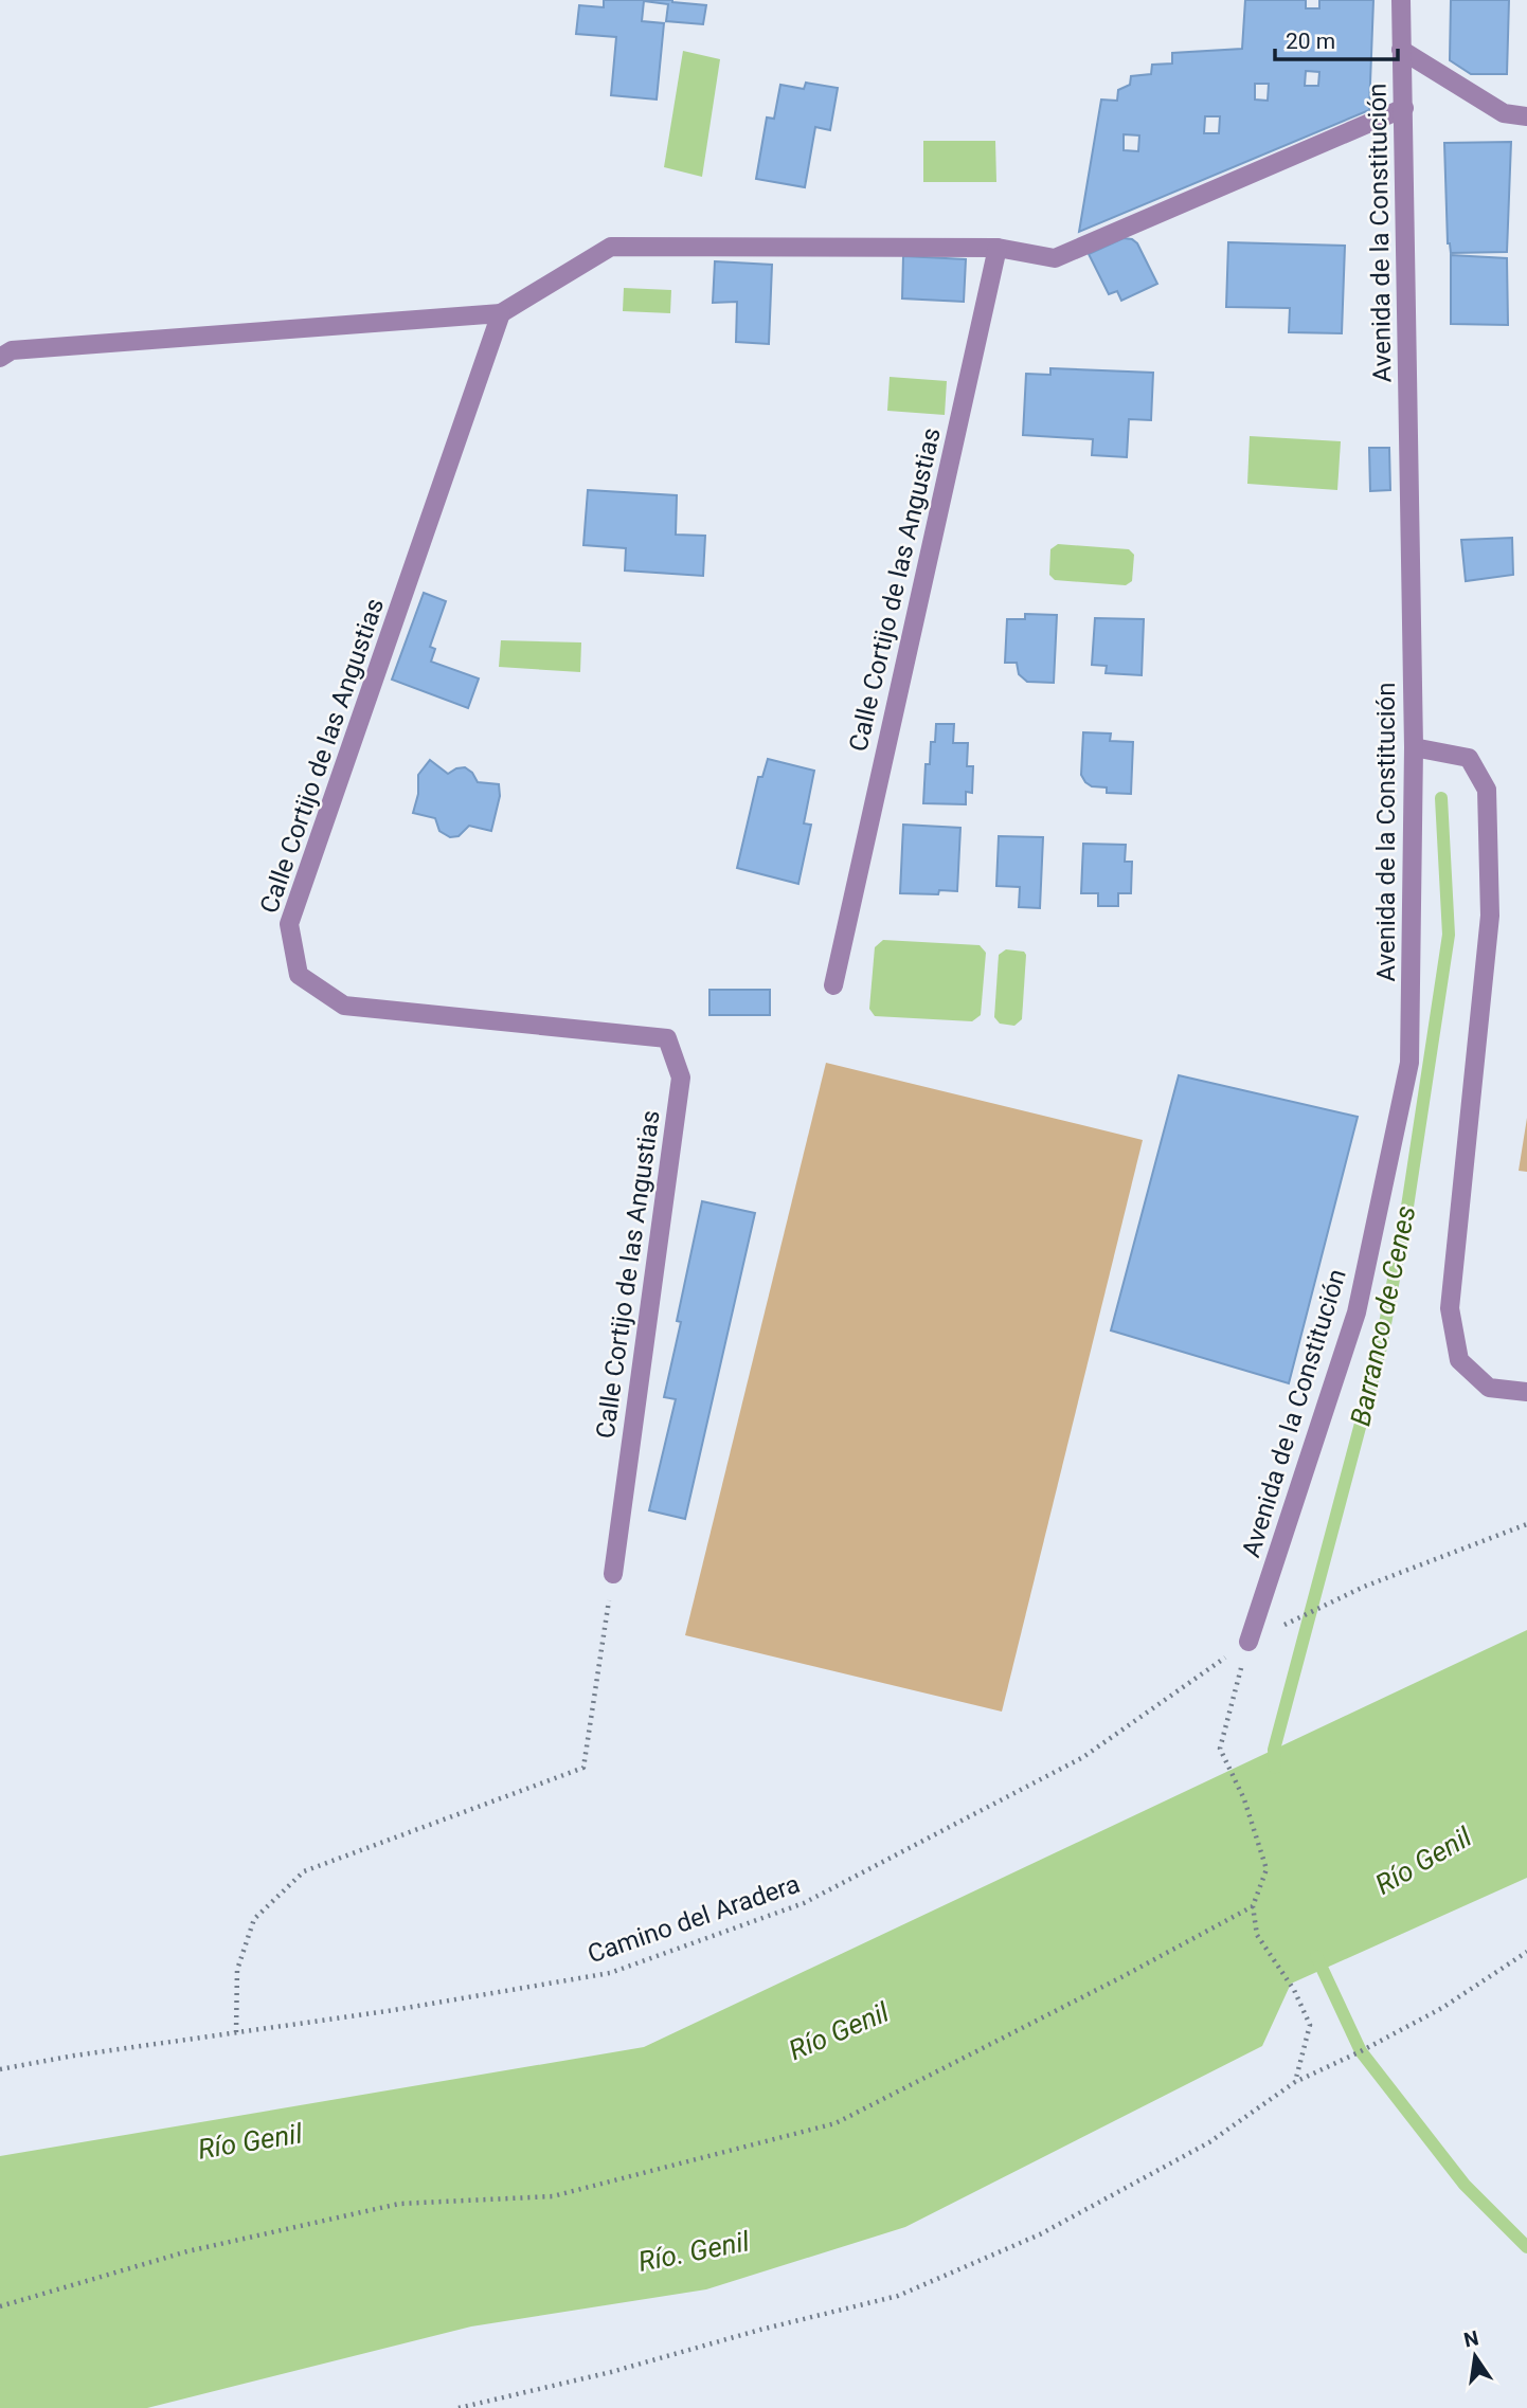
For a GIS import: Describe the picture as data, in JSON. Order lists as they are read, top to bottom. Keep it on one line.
{"streets":{"street":["Avenida de la Constitución","Calle Cortijo de las Angustias"],"path":["Camino del Aradera"]},"crossings":[["Avenida de la Constitución","Camino del Aradera"]],"water":["Barranco de Cenes","Río Genil","Río. Genil"],"scale_bar":"20 m","north":"top"}
